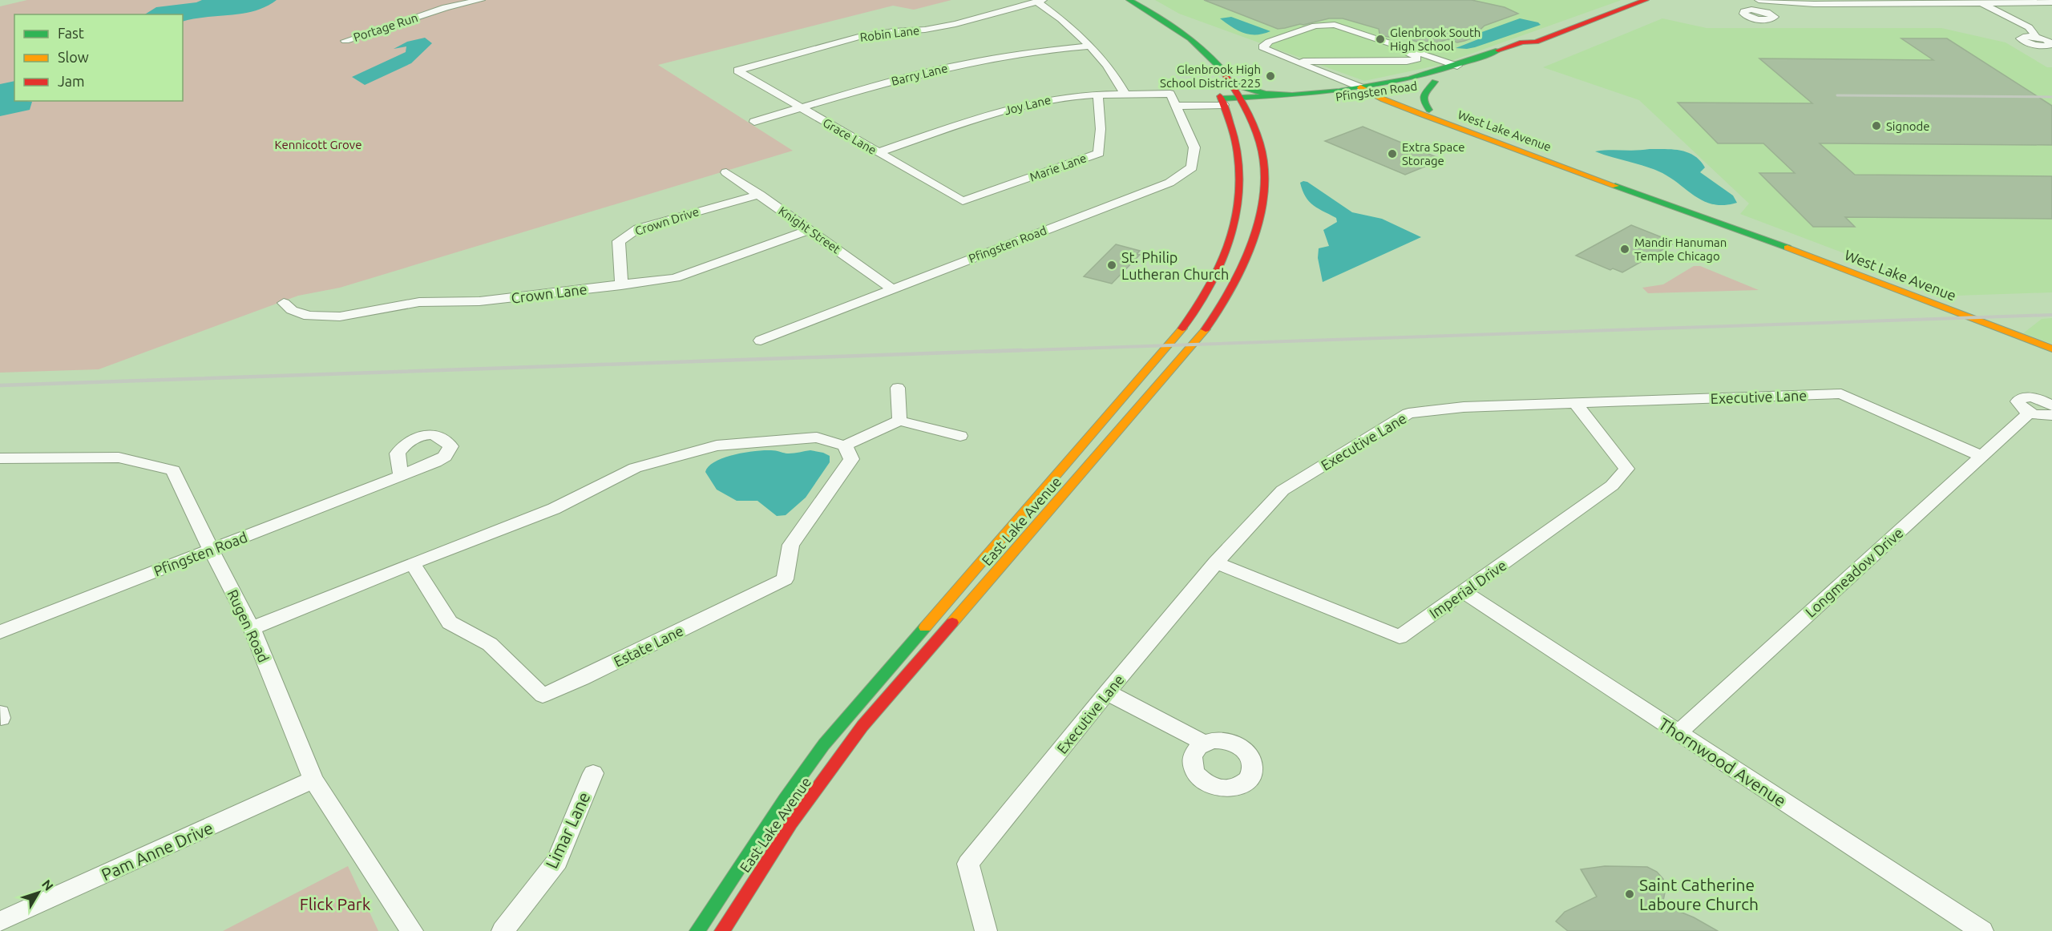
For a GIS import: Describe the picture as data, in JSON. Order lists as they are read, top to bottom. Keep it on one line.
{"streets":{"main road":["Pfingsten Road","West Lake Avenue","East Lake Avenue"],"street":["Portage Run","Robin Lane","Barry Lane","Joy Lane","Grace Lane","Marie Lane","Crown Drive","Knight Street","Crown Lane","Executive Lane","Longmeadow Drive","Imperial Drive","Rugen Road","Estate Lane","Thornwood Avenue","Limar Lane","Pam Anne Drive"]},"crossings":[["Robin Lane","Grace Lane"],["Barry Lane","Grace Lane"],["Pfingsten Road","Joy Lane"],["Pfingsten Road","West Lake Avenue"],["Pfingsten Road","Knight Street"],["Pfingsten Road","East Lake Avenue"],["Pfingsten Road","Rugen Road"],["Joy Lane","Grace Lane"],["Joy Lane","Marie Lane"],["Grace Lane","Marie Lane"],["Crown Drive","Knight Street"],["Crown Drive","Crown Lane"],["Knight Street","Crown Lane"],["Executive Lane","Longmeadow Drive"],["Executive Lane","Imperial Drive"],["Longmeadow Drive","Thornwood Avenue"],["Imperial Drive","Thornwood Avenue"],["Rugen Road","Pam Anne Drive"]],"parks":["Kennicott Grove","Flick Park"],"places":["Glenbrook South High School","Glenbrook High School District 225","Signode","Extra Space Storage","Mandir Hanuman Temple Chicago","St. Philip Lutheran Church","Saint Catherine Laboure Church"],"legend":["Fast","Slow","Jam"],"north":"top right"}
